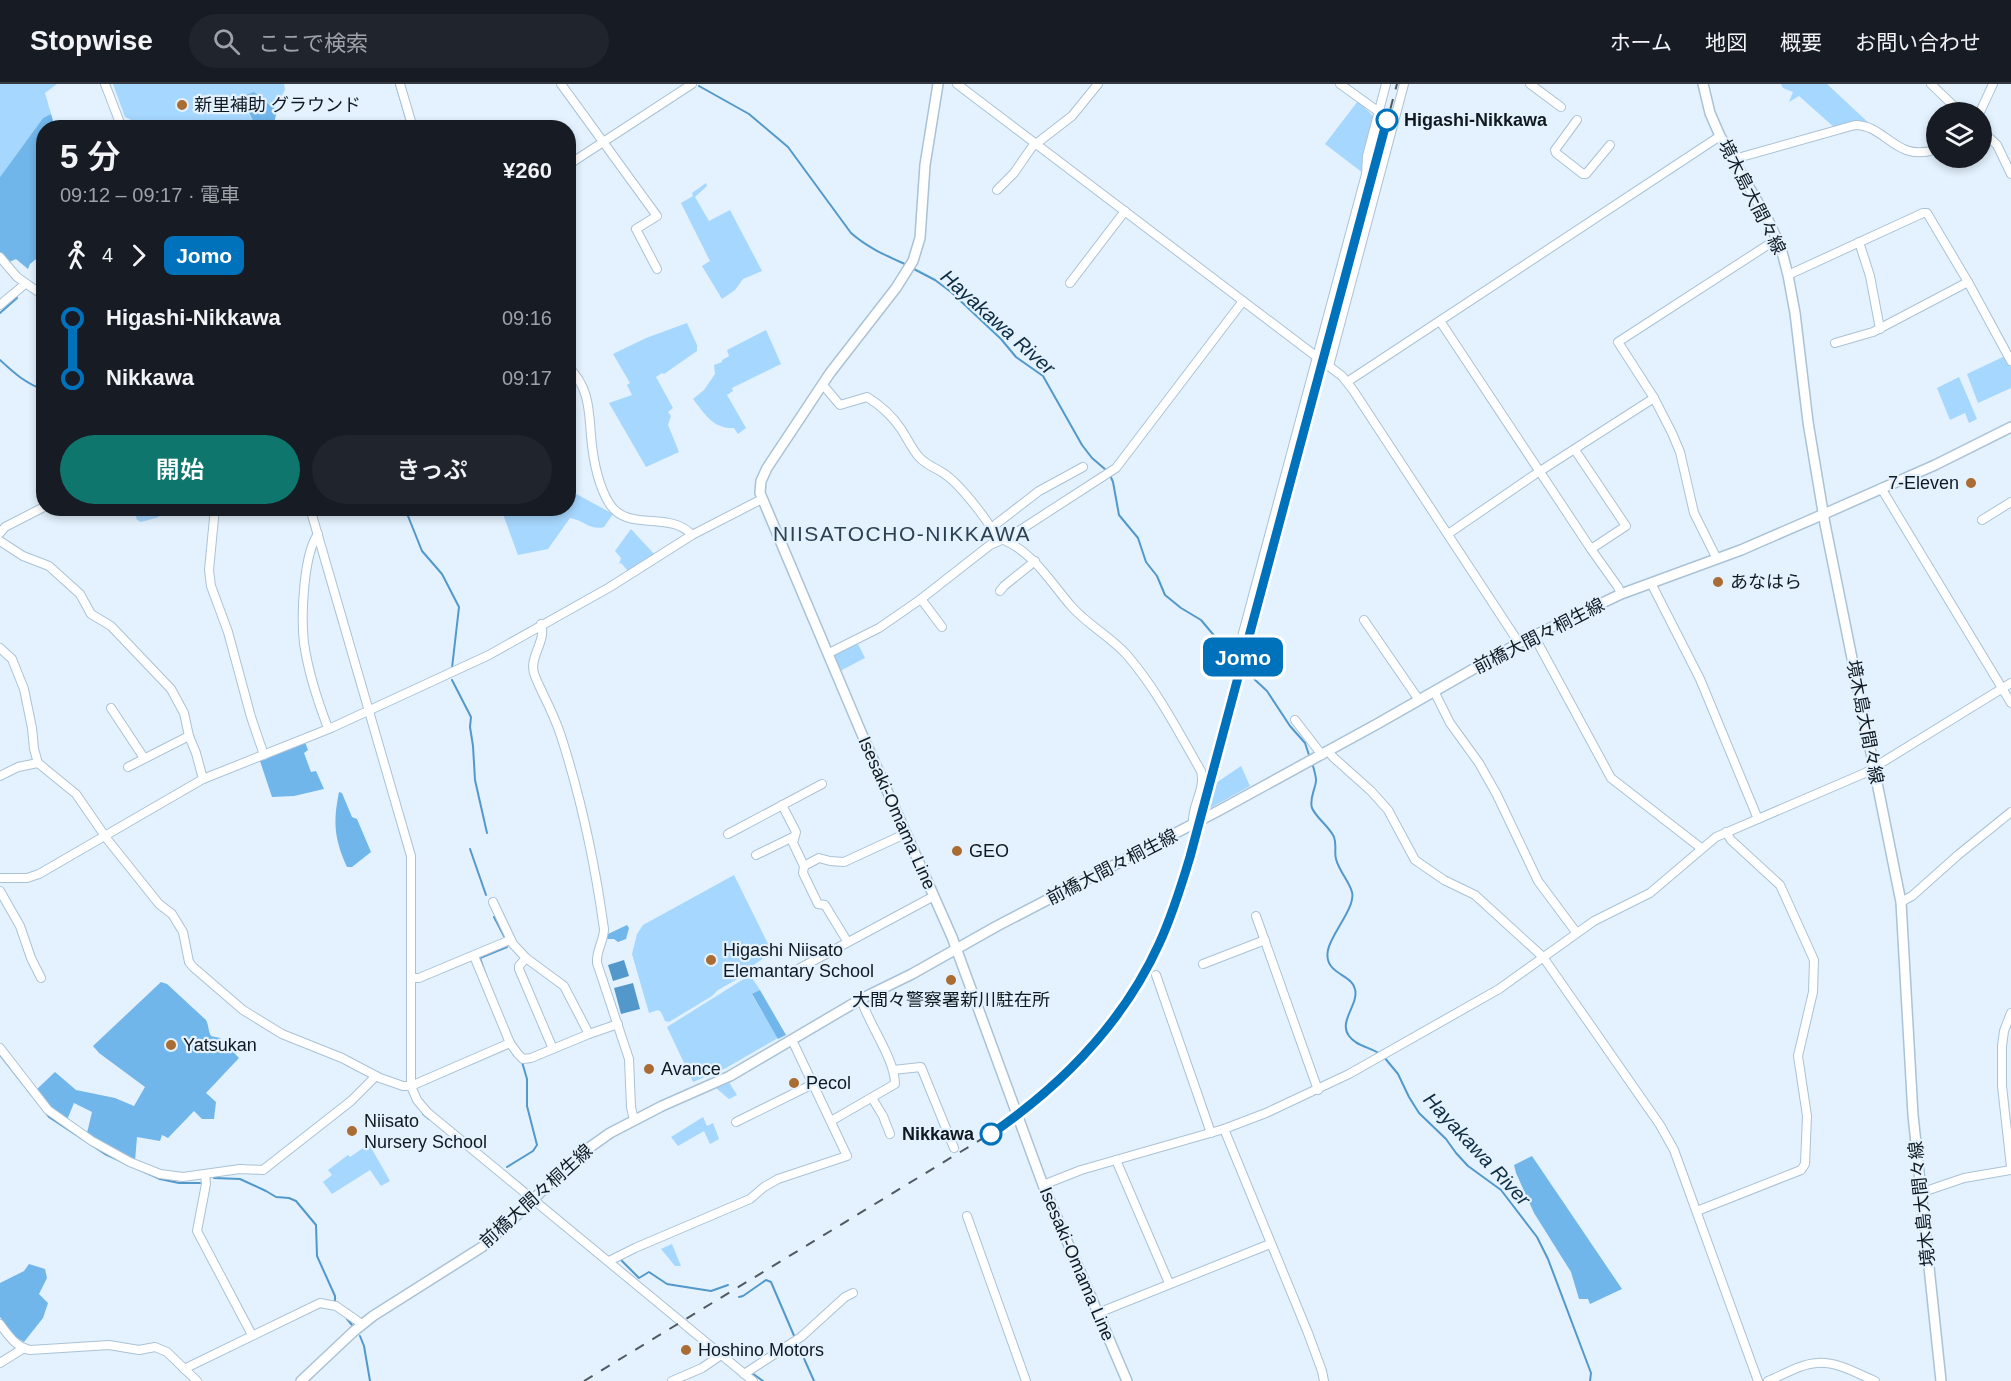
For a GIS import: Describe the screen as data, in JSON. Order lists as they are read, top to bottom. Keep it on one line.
{"streets":{"main road":["境木島大間々線","前橋大間々桐生線","Isesaki-Omama Line"]},"crossings":[["境木島大間々線","前橋大間々桐生線"],["前橋大間々桐生線","Isesaki-Omama Line"]],"districts":["NIISATOCHO-NIKKAWA"],"water":["Hayakawa River"],"places":["新里補助 グラウンド","Higashi-Nikkawa","7-Eleven","あなはら","GEO","Higashi Niisato Elemantary School","大間々警察署新川駐在所","Yatsukan","Avance","Pecol","Niisato Nursery School","Nikkawa","Hoshino Motors"],"page":{"header":"Stopwise","search":"ここで検索","nav":["ホーム","地図","概要","お問い合わせ"],"on_map":"Jomo","heading":["5 分","09:12 – 09:17 · 電車","¥260"],"legs":["4","Jomo"],"list":[{"name":"Higashi-Nikkawa","value":"09:16"},{"name":"Nikkawa","value":"09:17"}],"buttons":["開始","きっぷ"]}}
